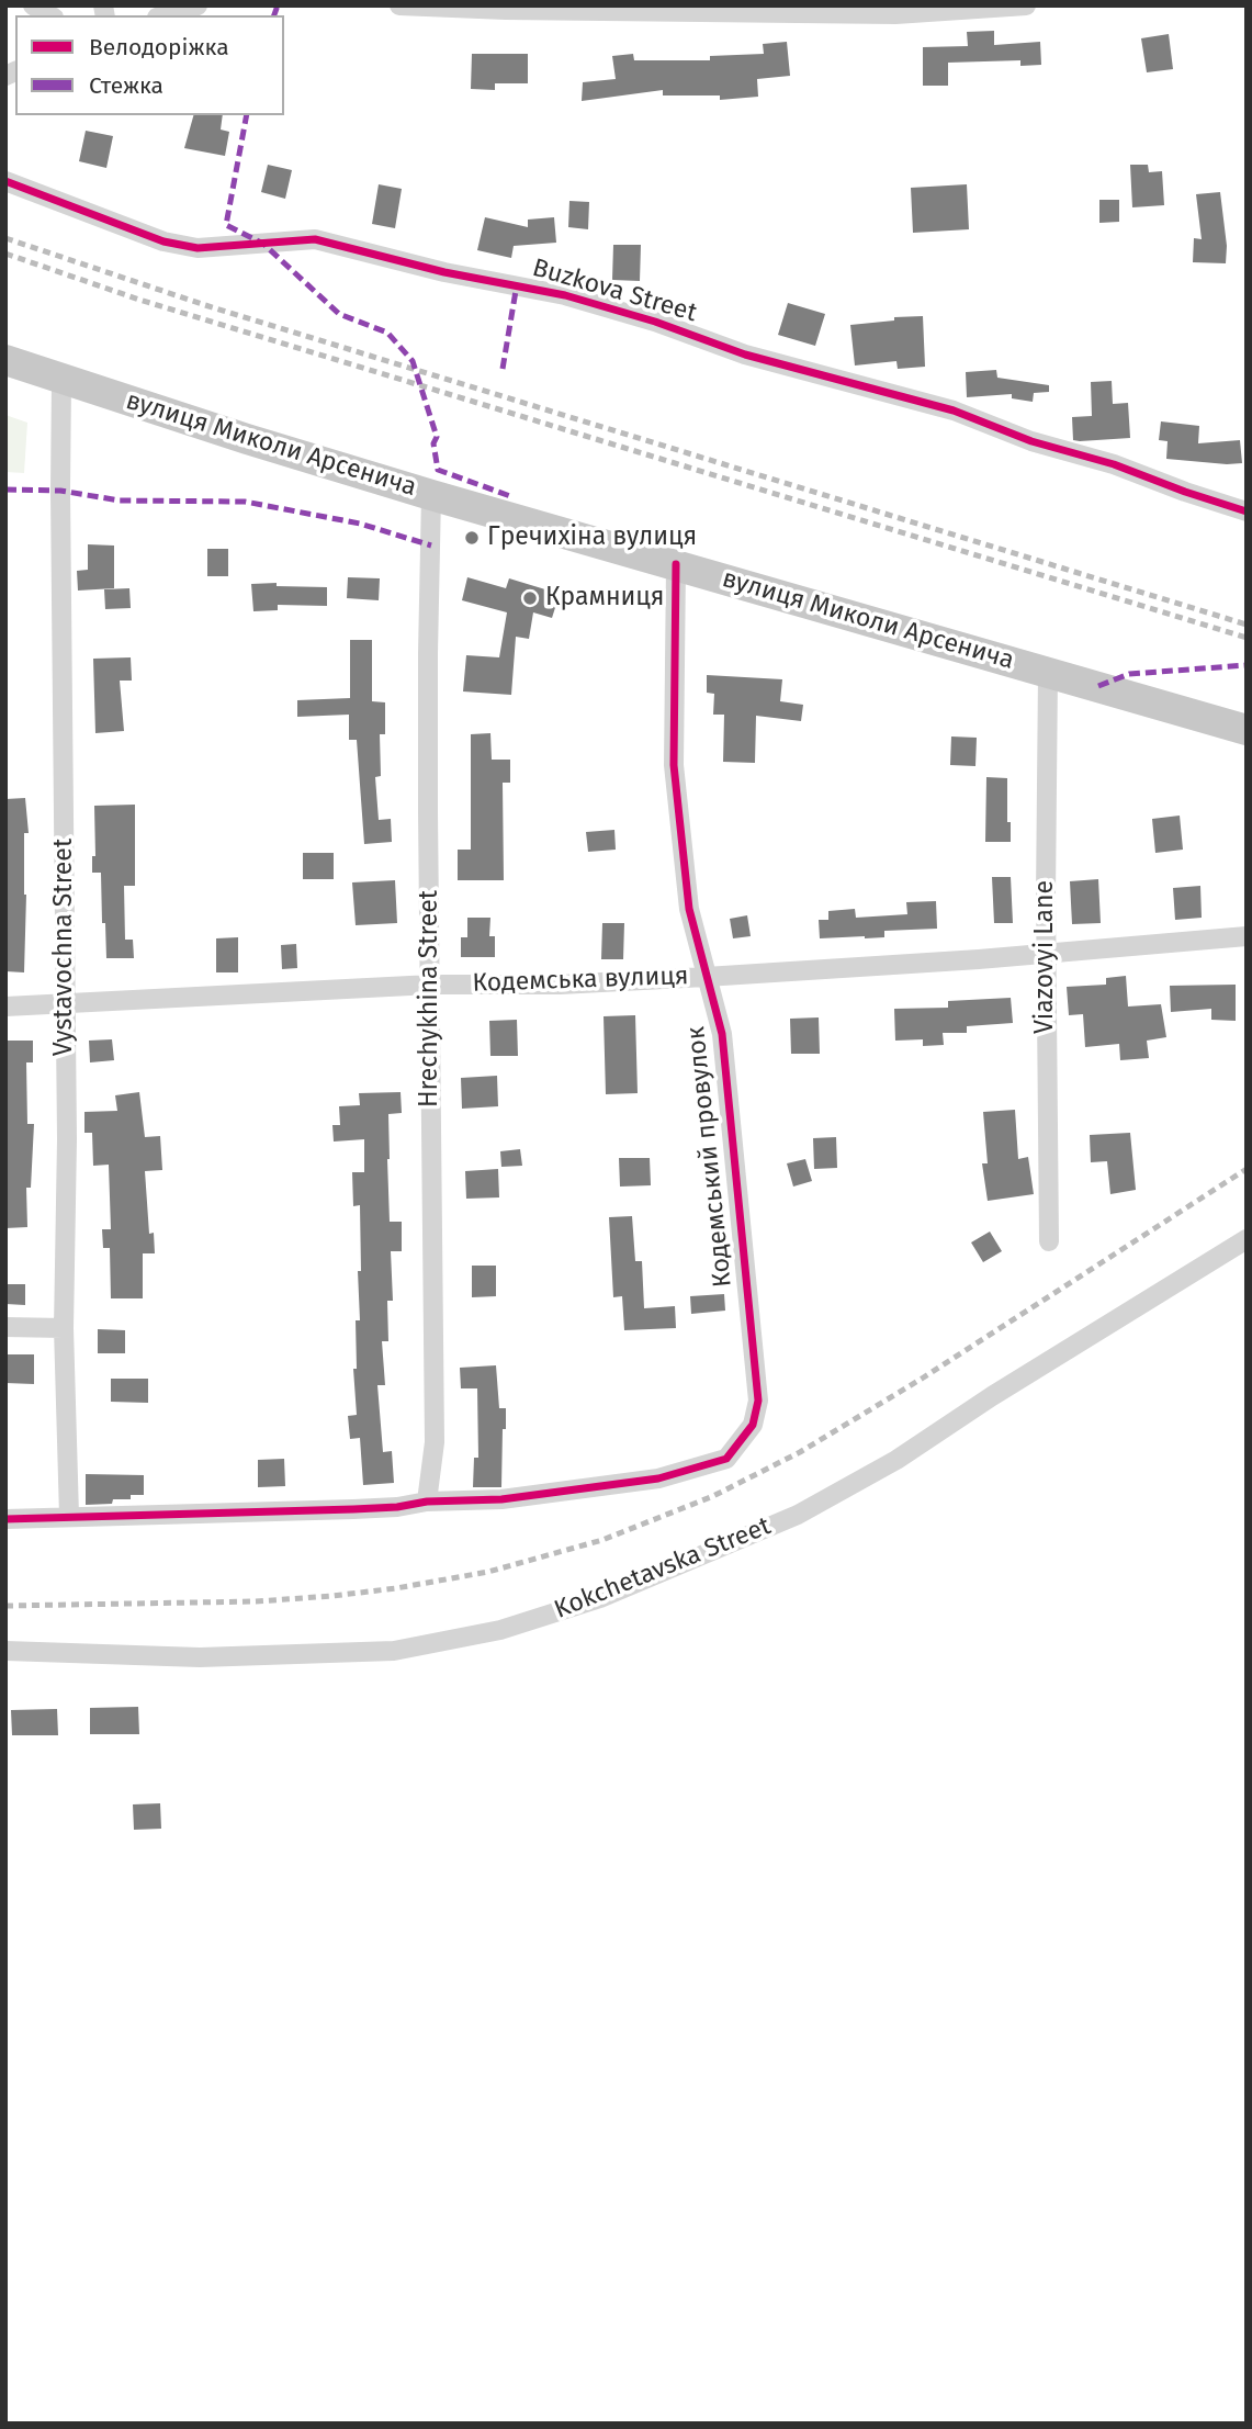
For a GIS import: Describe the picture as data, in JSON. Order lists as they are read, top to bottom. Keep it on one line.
{"streets":{"main road":["вулиця Миколи Арсенича"],"street":["Buzkova Street","Vystavochna Street","Viazovyi Lane","Кодемська вулиця","Hrechykhina Street","Кодемський провулок","Kokchetavska Street"]},"crossings":[["вулиця Миколи Арсенича","Vystavochna Street"],["вулиця Миколи Арсенича","Viazovyi Lane"],["вулиця Миколи Арсенича","Hrechykhina Street"],["вулиця Миколи Арсенича","Кодемський провулок"],["Vystavochna Street","Кодемська вулиця"],["Viazovyi Lane","Кодемська вулиця"],["Кодемська вулиця","Hrechykhina Street"],["Кодемська вулиця","Кодемський провулок"],["Hrechykhina Street","Кодемський провулок"]],"places":["Гречихіна вулиця","Крамниця"],"legend":["Велодоріжка","Стежка"]}
